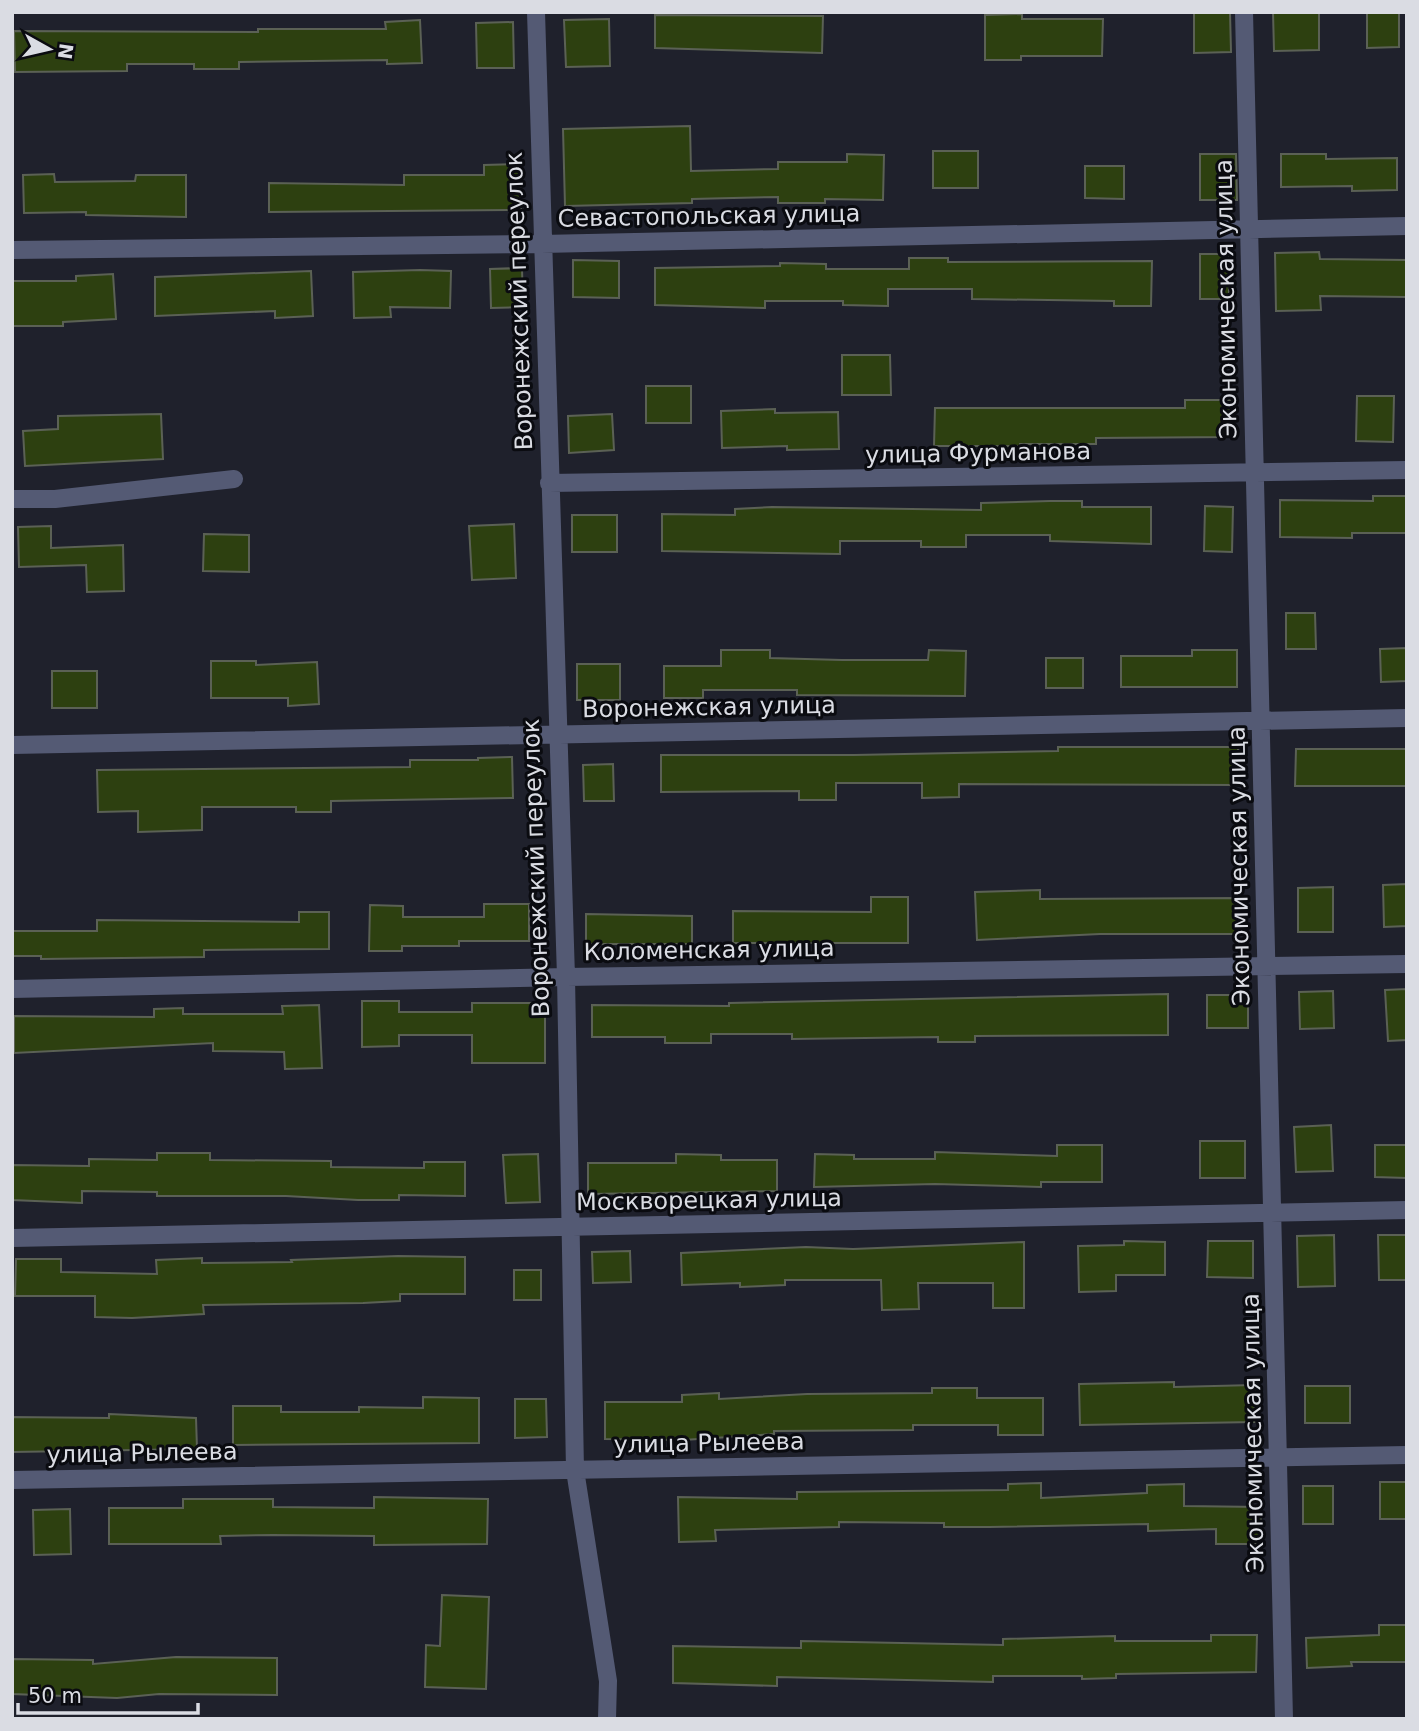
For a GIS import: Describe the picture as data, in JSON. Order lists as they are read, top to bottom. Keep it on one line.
{"streets":{"street":["Севастопольская улица","Экономическая улица","Воронежский переулок","улица Фурманова","Воронежская улица","Коломенская улица","Москворецкая улица","улица Рылеева"]},"crossings":[["Севастопольская улица","Экономическая улица"],["Севастопольская улица","Воронежский переулок"],["Экономическая улица","улица Фурманова"],["Экономическая улица","Воронежская улица"],["Экономическая улица","Коломенская улица"],["Экономическая улица","Москворецкая улица"],["Экономическая улица","улица Рылеева"],["Воронежский переулок","улица Фурманова"],["Воронежский переулок","Воронежская улица"],["Воронежский переулок","Коломенская улица"],["Воронежский переулок","Москворецкая улица"],["Воронежский переулок","улица Рылеева"]],"scale_bar":"50 m","north":"right"}
